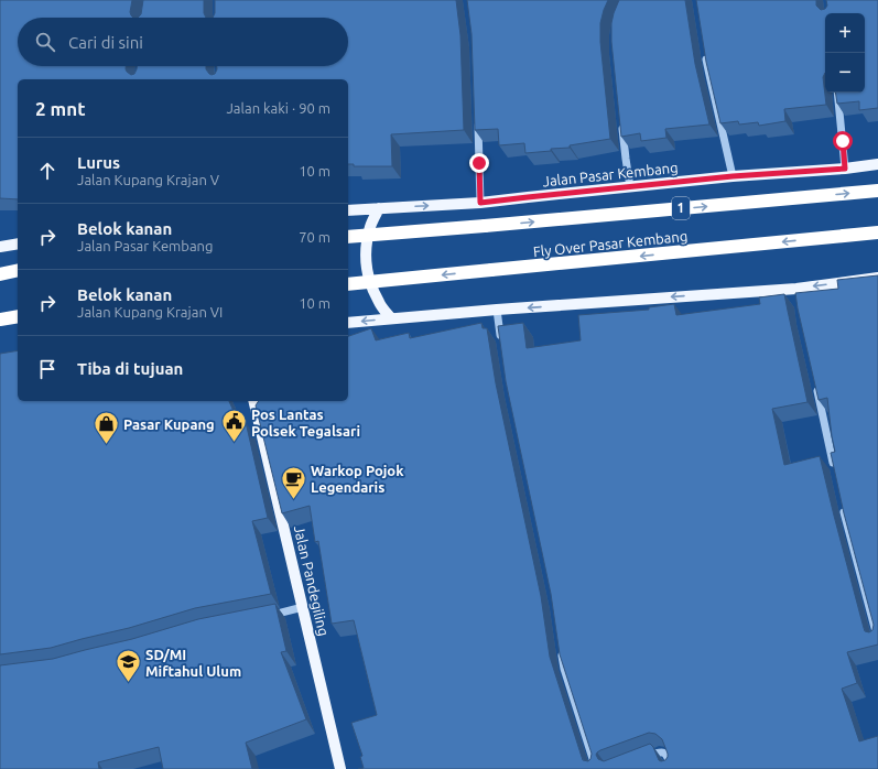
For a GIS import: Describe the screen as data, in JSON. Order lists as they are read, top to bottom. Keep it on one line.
{"streets":{"highway":["1","Fly Over Pasar Kembang"],"main road":["Jalan Pasar Kembang","Jalan Pandegiling"]},"places":{"public building":["Pos Lantas Polsek Tegalsari"],"shop":["Pasar Kupang"],"cafe":["Warkop Pojok Legendaris"],"school or university":["SD/MI Miftahul Ulum"]},"page":{"map_buttons":["+","−"],"search":"Cari di sini","heading":["2 mnt","Jalan kaki · 90 m"],"list":[["Lurus","Jalan Kupang Krajan V","10 m"],["Belok kanan","Jalan Pasar Kembang","70 m"],["Belok kanan","Jalan Kupang Krajan VI","10 m"],"Tiba di tujuan"]}}
